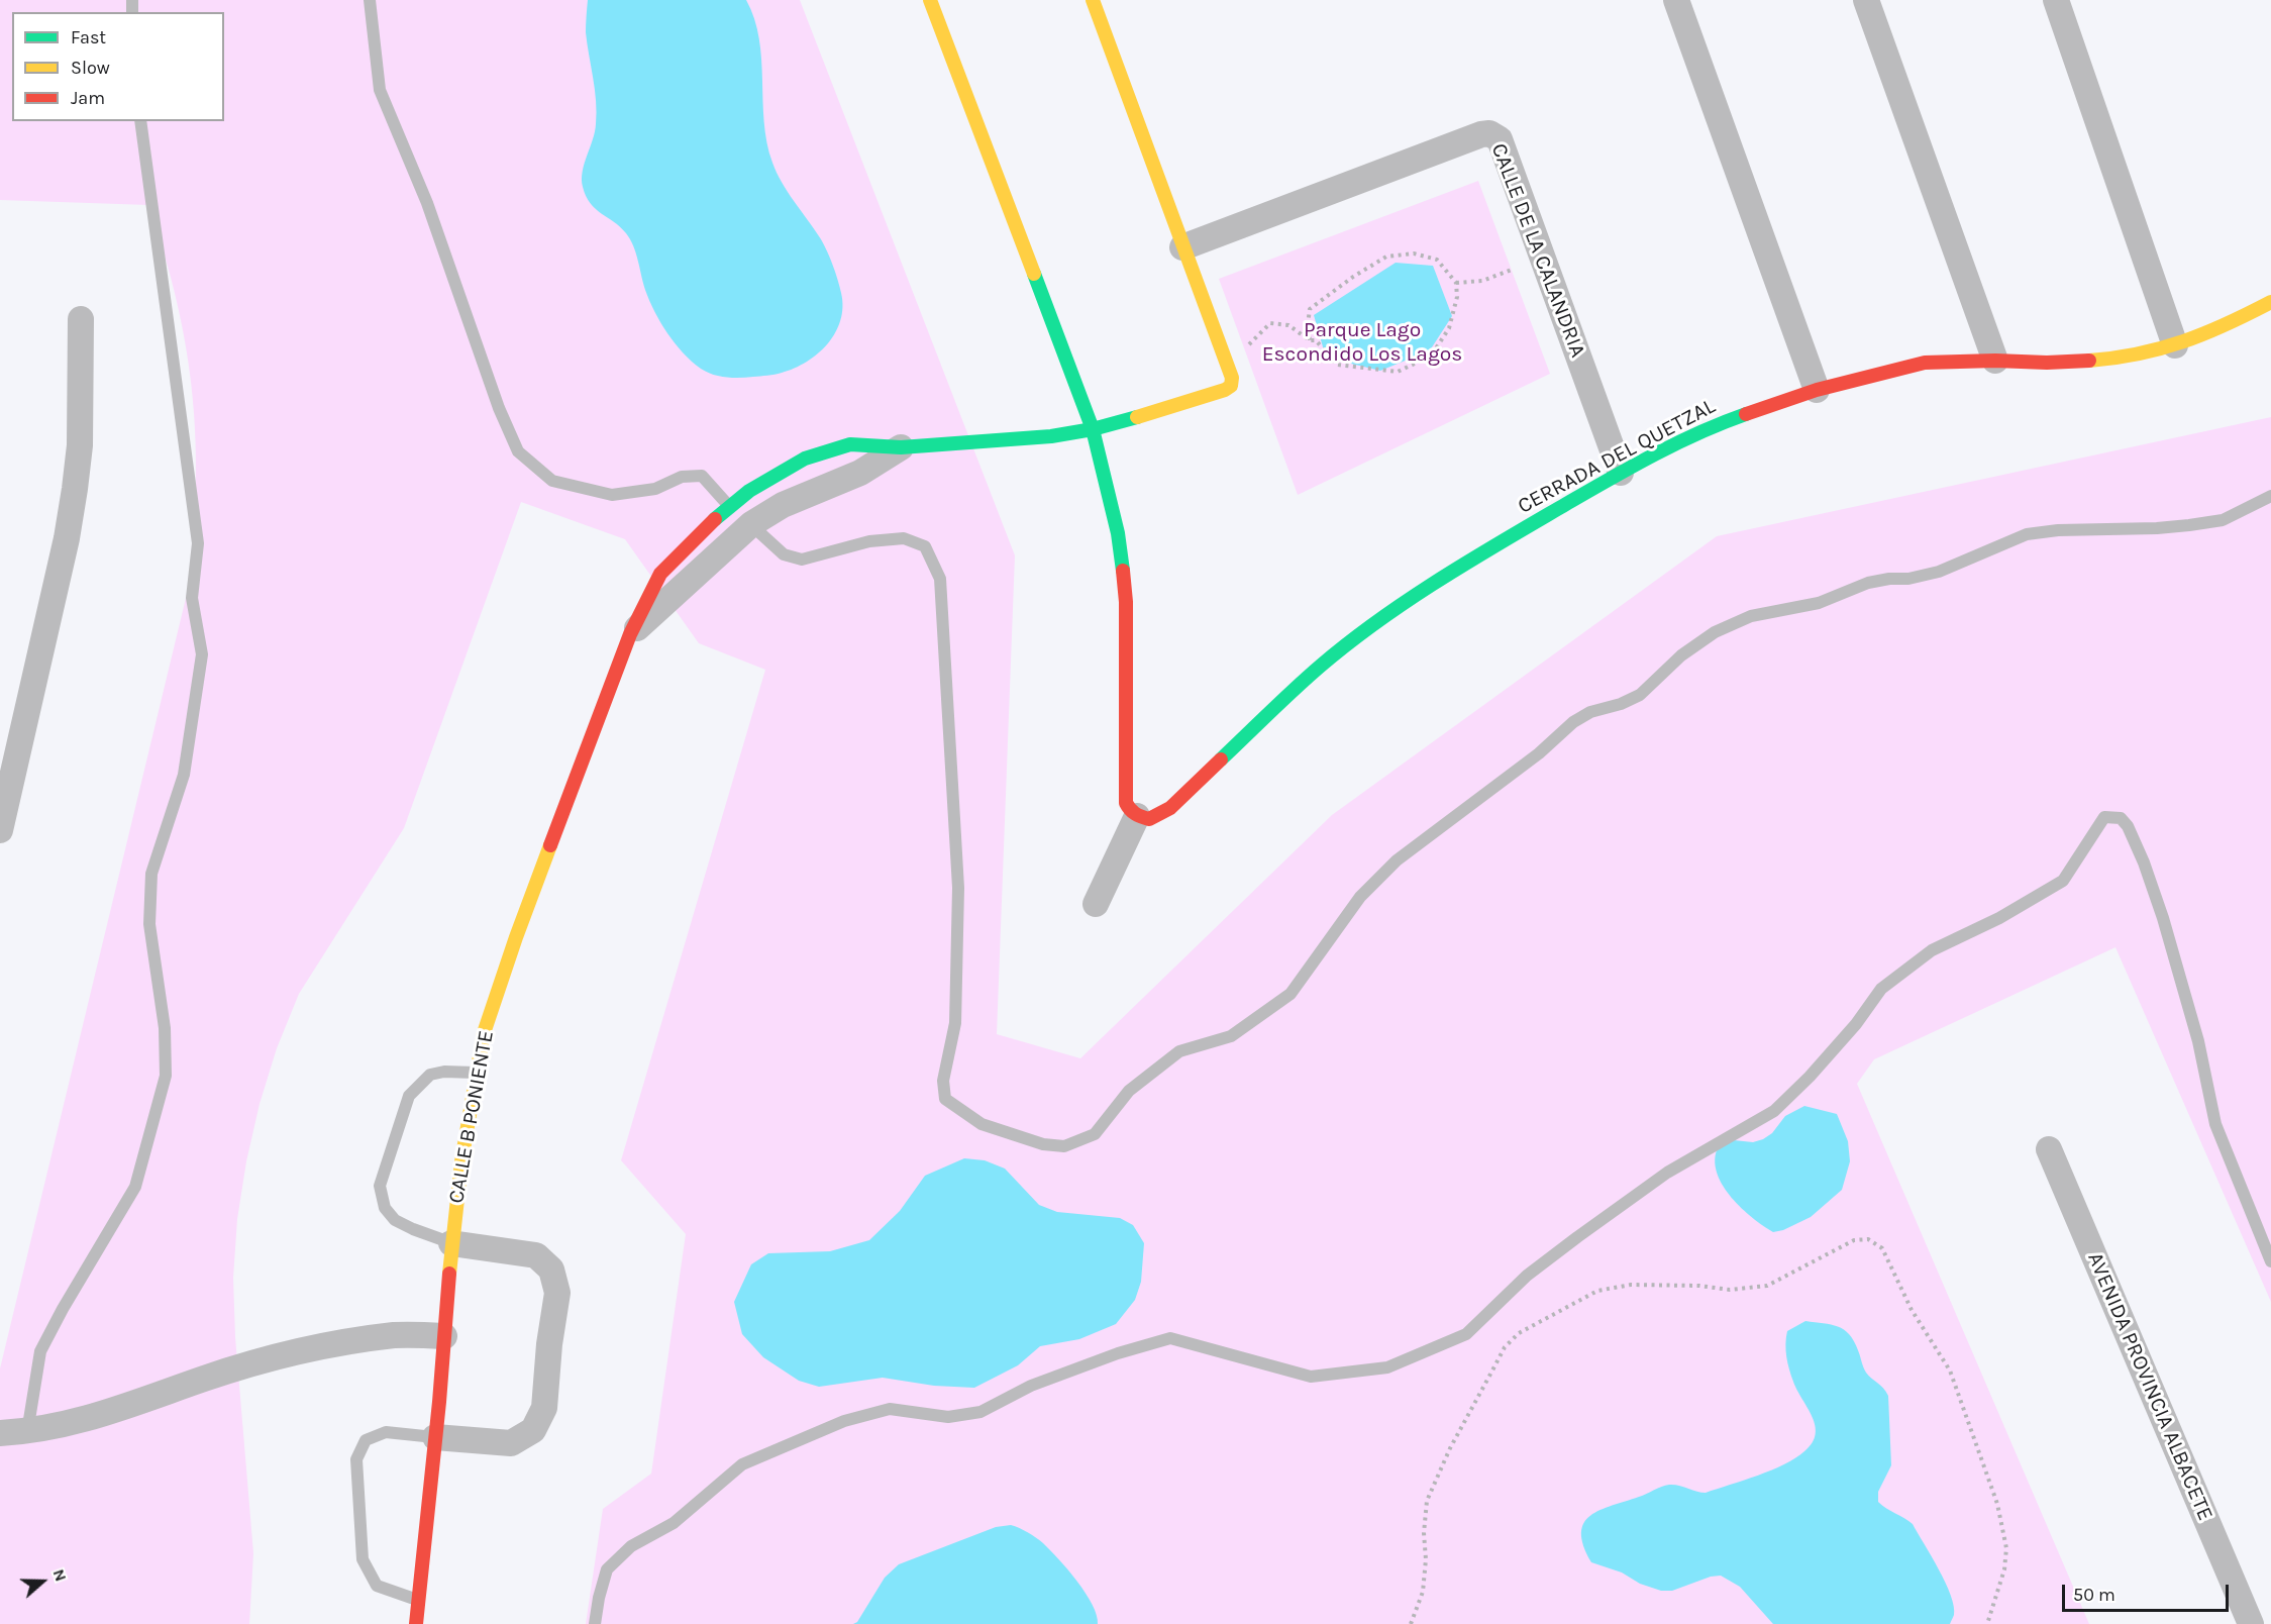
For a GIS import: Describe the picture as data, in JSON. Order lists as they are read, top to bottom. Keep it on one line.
{"streets":{"street":["CALLE DE LA CALANDRIA","CERRADA DEL QUETZAL","CALLE B PONIENTE","AVENIDA PROVINCIA ALBACETE"]},"crossings":[["CALLE DE LA CALANDRIA","CERRADA DEL QUETZAL"]],"parks":["Parque Lago Escondido Los Lagos"],"legend":["Fast","Slow","Jam"],"scale_bar":"50 m","north":"right"}
